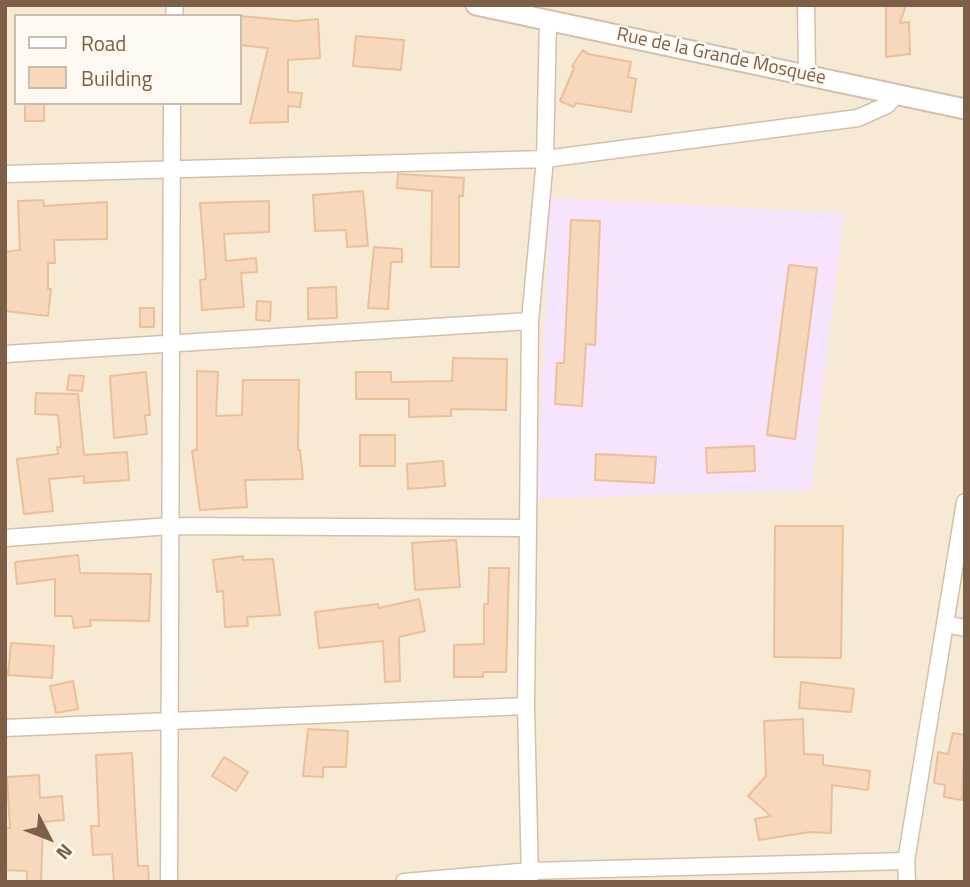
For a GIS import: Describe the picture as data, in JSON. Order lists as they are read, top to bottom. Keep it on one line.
{"streets":{"street":["Rue de la Grande Mosquée"]},"legend":["Road","Building"],"north":"bottom right"}
